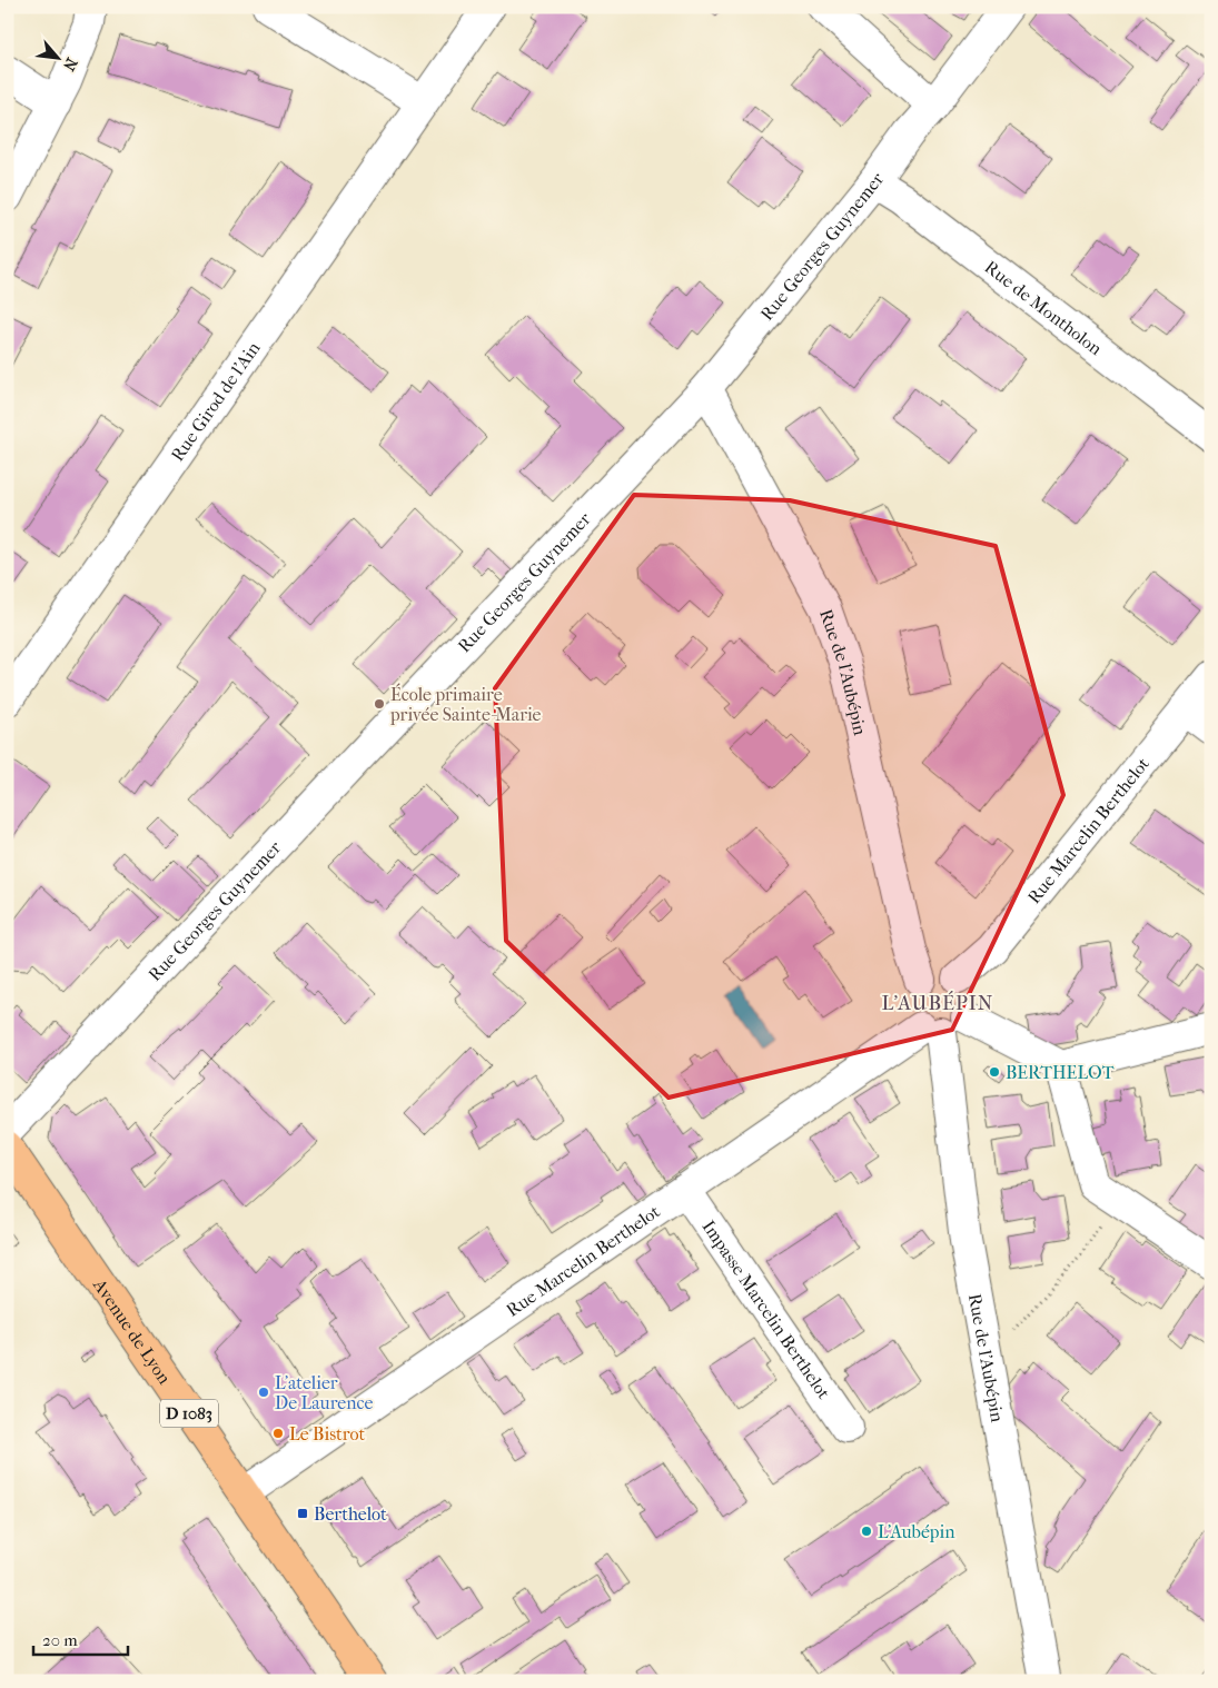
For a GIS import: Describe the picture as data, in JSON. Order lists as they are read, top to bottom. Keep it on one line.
{"streets":{"main road":["Avenue de Lyon","D 1083"],"street":["Rue Georges Guynemer","Rue de Montholon","Rue Girod de l'Ain","Rue de l'Aubépin","Rue Marcelin Berthelot","Impasse Marcelin Berthelot"]},"crossings":[["Rue Georges Guynemer","Rue de Montholon"],["Rue Georges Guynemer","Rue de l'Aubépin"],["Rue de l'Aubépin","Rue Marcelin Berthelot"],["Rue Marcelin Berthelot","Impasse Marcelin Berthelot"],["Rue Marcelin Berthelot","Avenue de Lyon"]],"districts":["L'AUBÉPIN"],"places":{"other":["École primaire privée Sainte-Marie","BERTHELOT","L'atelier De Laurence","Le Bistrot","L'Aubépin"],"transit":["Berthelot"]},"scale_bar":"20 m","north":"bottom right"}
